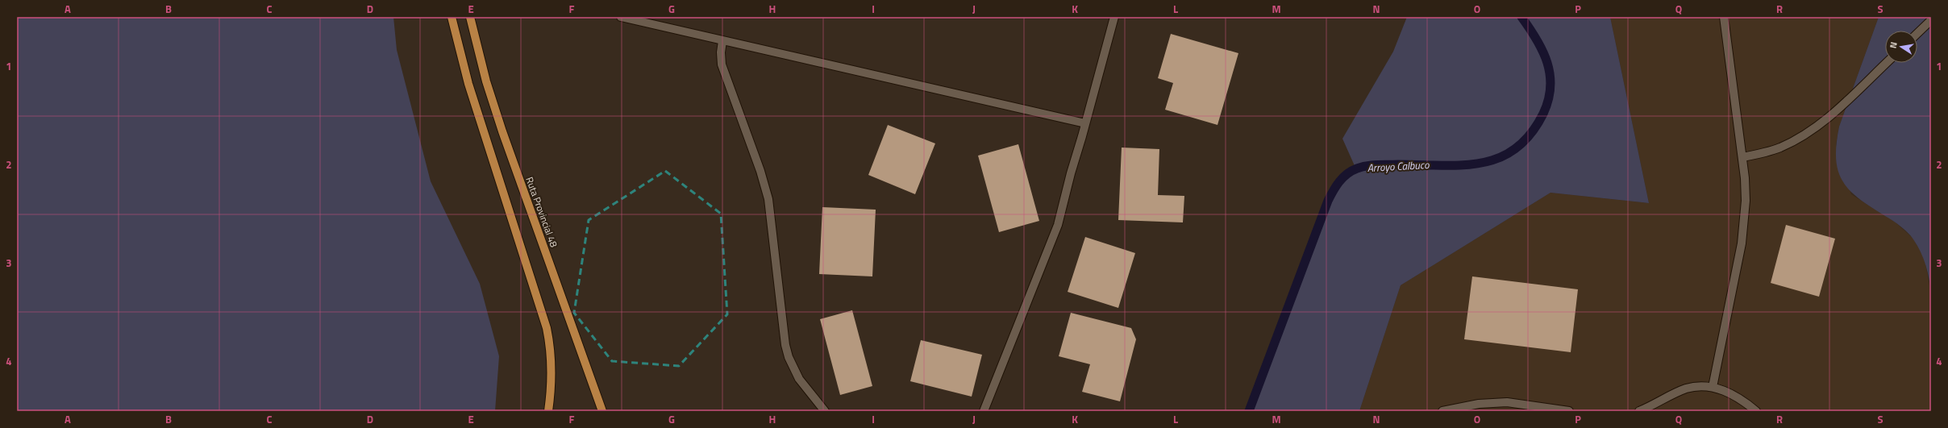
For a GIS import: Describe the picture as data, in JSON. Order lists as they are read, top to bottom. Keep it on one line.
{"streets":{"main road":["Ruta Provincial 48"]},"water":["Arroyo Calbuco"],"north":"left","grid":{"columns":["A","B","C","D","E","F","G","H","I","J","K","L","M","N","O","P","Q","R","S"],"rows":["1","2","3","4"]}}
